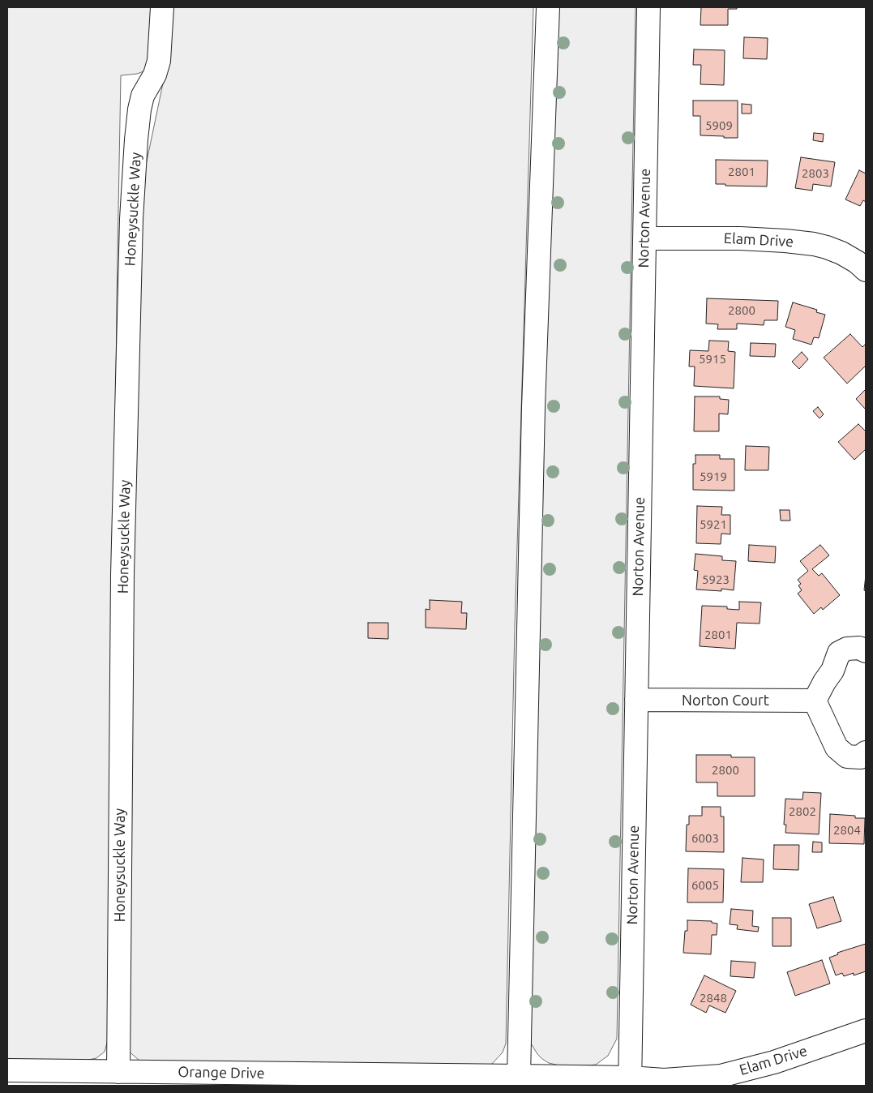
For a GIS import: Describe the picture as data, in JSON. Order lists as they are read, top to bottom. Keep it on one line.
{"streets":{"street":["Honeysuckle Way","Norton Avenue","Elam Drive","Norton Court","Orange Drive"]},"crossings":[["Honeysuckle Way","Orange Drive"],["Norton Avenue","Elam Drive"],["Norton Avenue","Norton Court"],["Norton Avenue","Orange Drive"],["Elam Drive","Orange Drive"]],"house_numbers":["5909","2801","2803","2800","5915","5919","5921","5923","2801","2800","2802","2804","6003","6005","2848"]}
